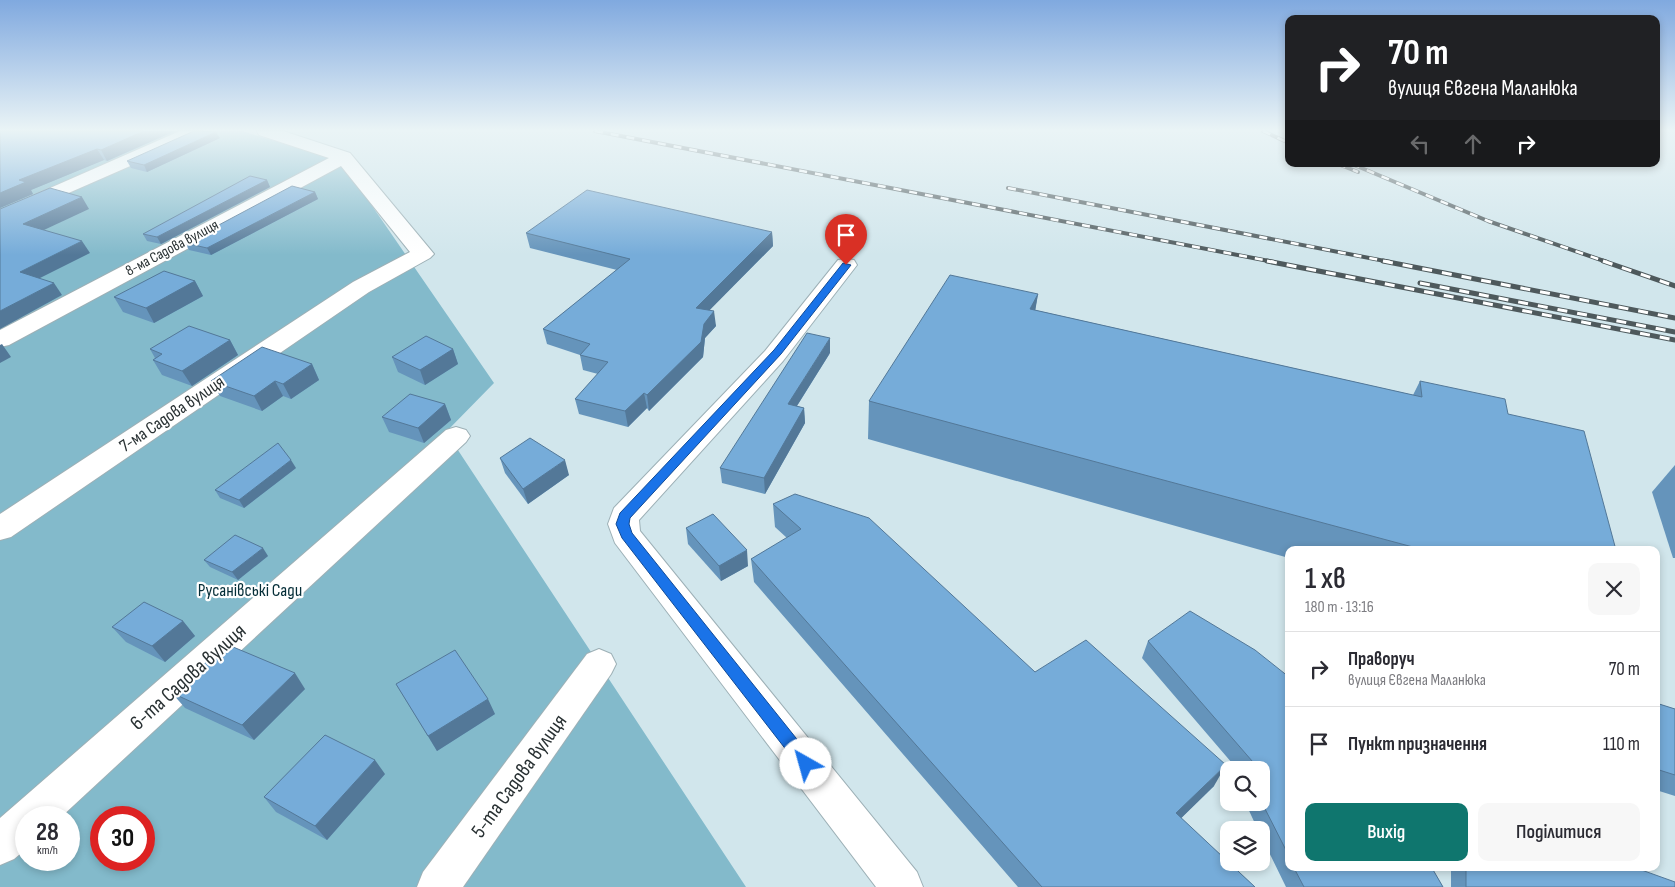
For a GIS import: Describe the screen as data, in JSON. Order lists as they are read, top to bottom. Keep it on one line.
{"streets":{"street":["8-ма Садова вулиця","7-ма Садова вулиця","6-та Садова вулиця","5-та Садова вулиця"]},"parks":["Русанівські Сади"],"page":{"turn":["70 m","вулиця Євгена Маланюка"],"heading":["1 хв","180 m · 13:16"],"list":[{"name":"Праворуч","note":"вулиця Євгена Маланюка","value":"70 m"},{"name":"Пункт призначення","value":"110 m"}],"buttons":["Вихід","Поділитися"],"speed":"28 km/h","limit":"30"}}
